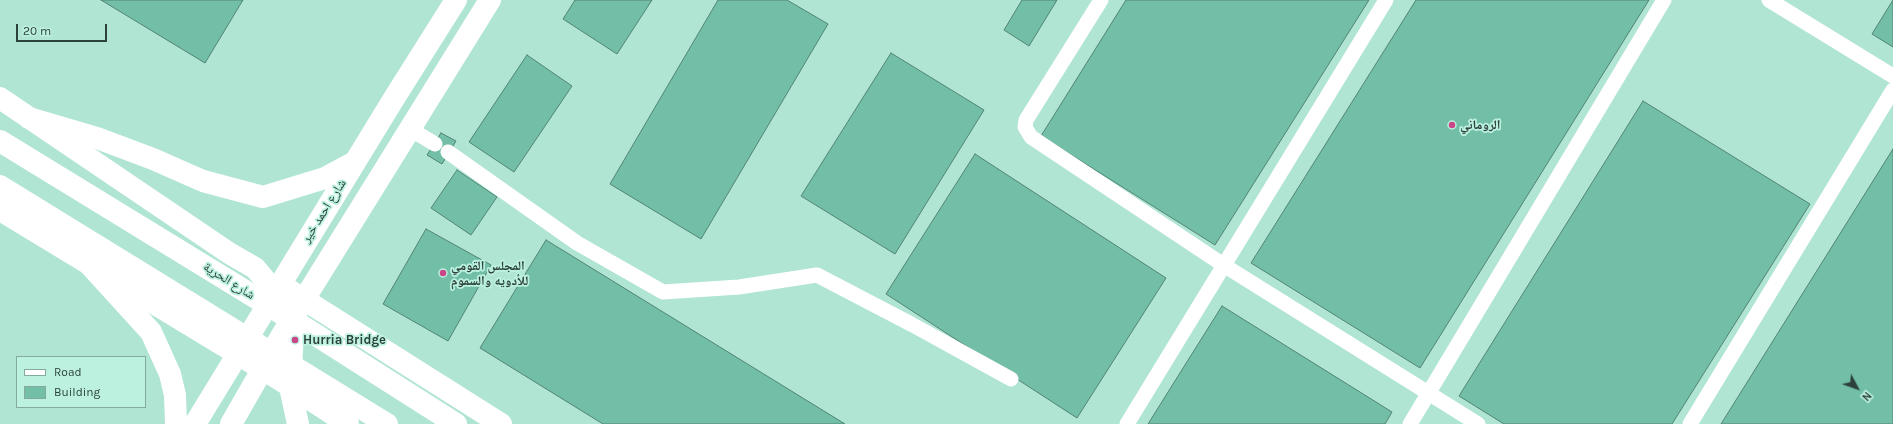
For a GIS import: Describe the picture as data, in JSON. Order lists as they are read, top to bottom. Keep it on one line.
{"streets":{"main road":["شارع احمد خير","شارع الحرية"]},"places":["الروماني","المجلس القومي للأدويه والسموم","Hurria Bridge"],"legend":["Road","Building"],"scale_bar":"20 m","north":"bottom right"}
